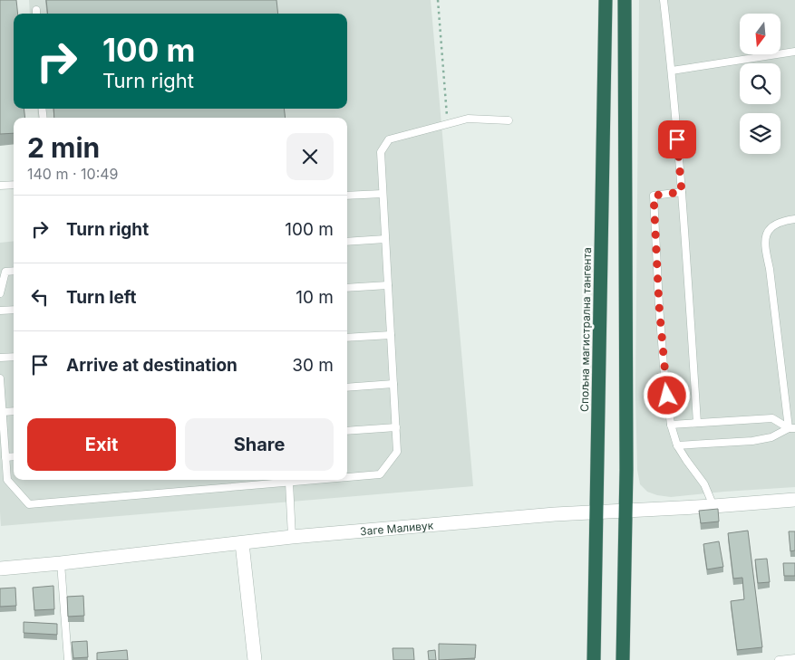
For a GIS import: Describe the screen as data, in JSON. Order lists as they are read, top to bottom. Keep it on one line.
{"streets":{"highway":["Спољна магистрална тангента"],"street":["Заге Маливук"]},"crossings":[["Спољна магистрална тангента","Заге Маливук"]],"north":"bottom","page":{"turn":["100 m","Turn right"],"heading":["2 min","140 m · 10:49"],"list":[{"name":"Turn right","value":"100 m"},{"name":"Turn left","value":"10 m"},{"name":"Arrive at destination","value":"30 m"}],"buttons":["Exit","Share"]}}
